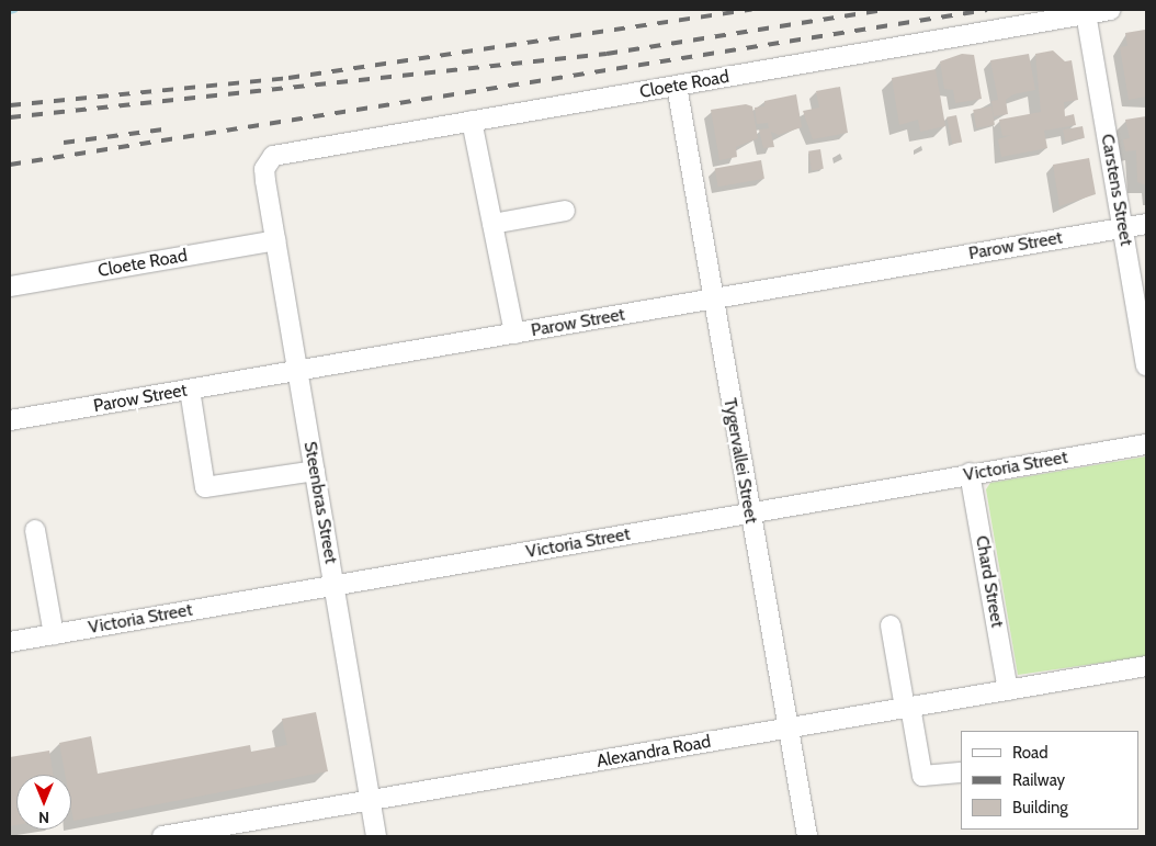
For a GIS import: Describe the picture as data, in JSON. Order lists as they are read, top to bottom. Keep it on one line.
{"streets":{"street":["Cloete Road","Carstens Street","Parow Street","Tygervallei Street","Victoria Street","Steenbras Street","Chard Street","Alexandra Road"]},"crossings":[["Cloete Road","Carstens Street"],["Cloete Road","Tygervallei Street"],["Cloete Road","Steenbras Street"],["Carstens Street","Parow Street"],["Parow Street","Tygervallei Street"],["Parow Street","Steenbras Street"],["Tygervallei Street","Victoria Street"],["Tygervallei Street","Alexandra Road"],["Victoria Street","Steenbras Street"],["Victoria Street","Chard Street"],["Steenbras Street","Alexandra Road"],["Chard Street","Alexandra Road"]],"legend":["Road","Railway","Building"],"north":"bottom"}
